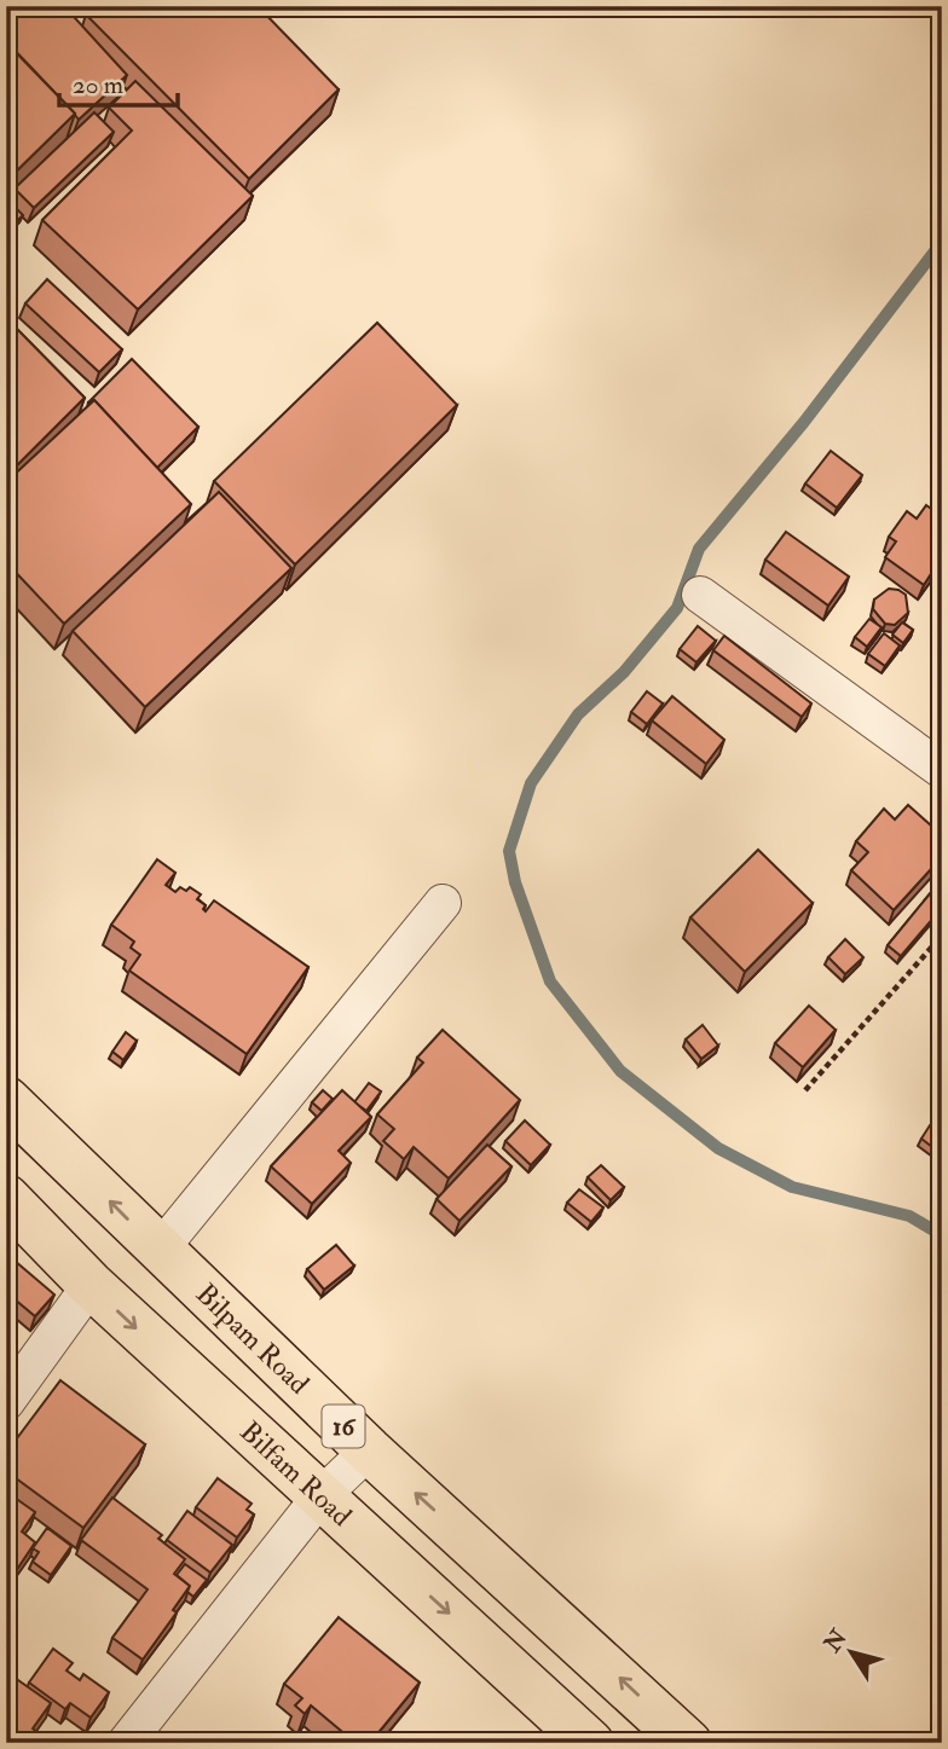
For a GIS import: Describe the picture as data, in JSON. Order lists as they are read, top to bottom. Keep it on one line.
{"streets":{"main road":["Bilpam Road","16","Bilfam Road"]},"one_way":["Bilpam Road","Bilfam Road"],"scale_bar":"20 m","north":"top left"}
